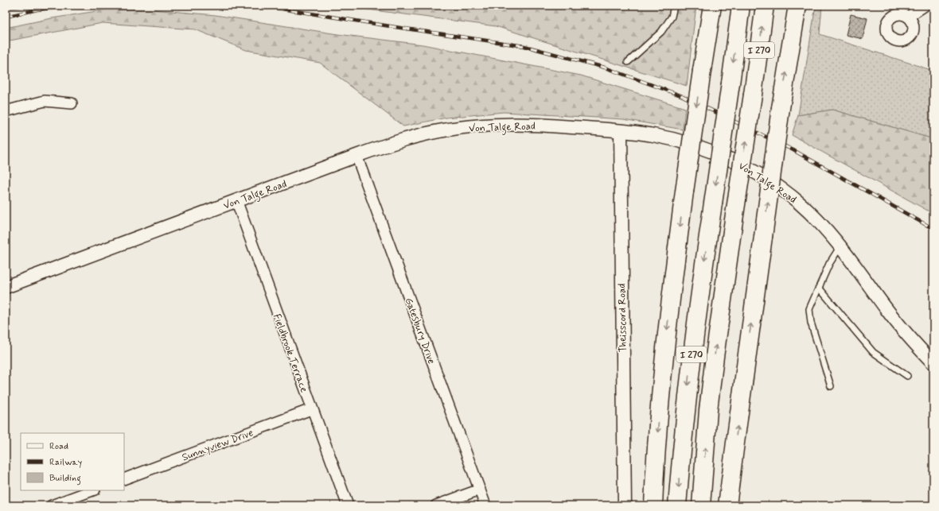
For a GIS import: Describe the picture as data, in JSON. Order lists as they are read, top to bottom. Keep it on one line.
{"streets":{"highway":["I 270"],"street":["Von Talge Road","Theisscord Road","Gatesbury Drive","Fieldbrook Terrace","Sunnyview Drive"]},"crossings":[["Von Talge Road","Theisscord Road"],["Von Talge Road","Gatesbury Drive"],["Von Talge Road","Fieldbrook Terrace"],["Fieldbrook Terrace","Sunnyview Drive"]],"legend":["Road","Railway","Building"]}
